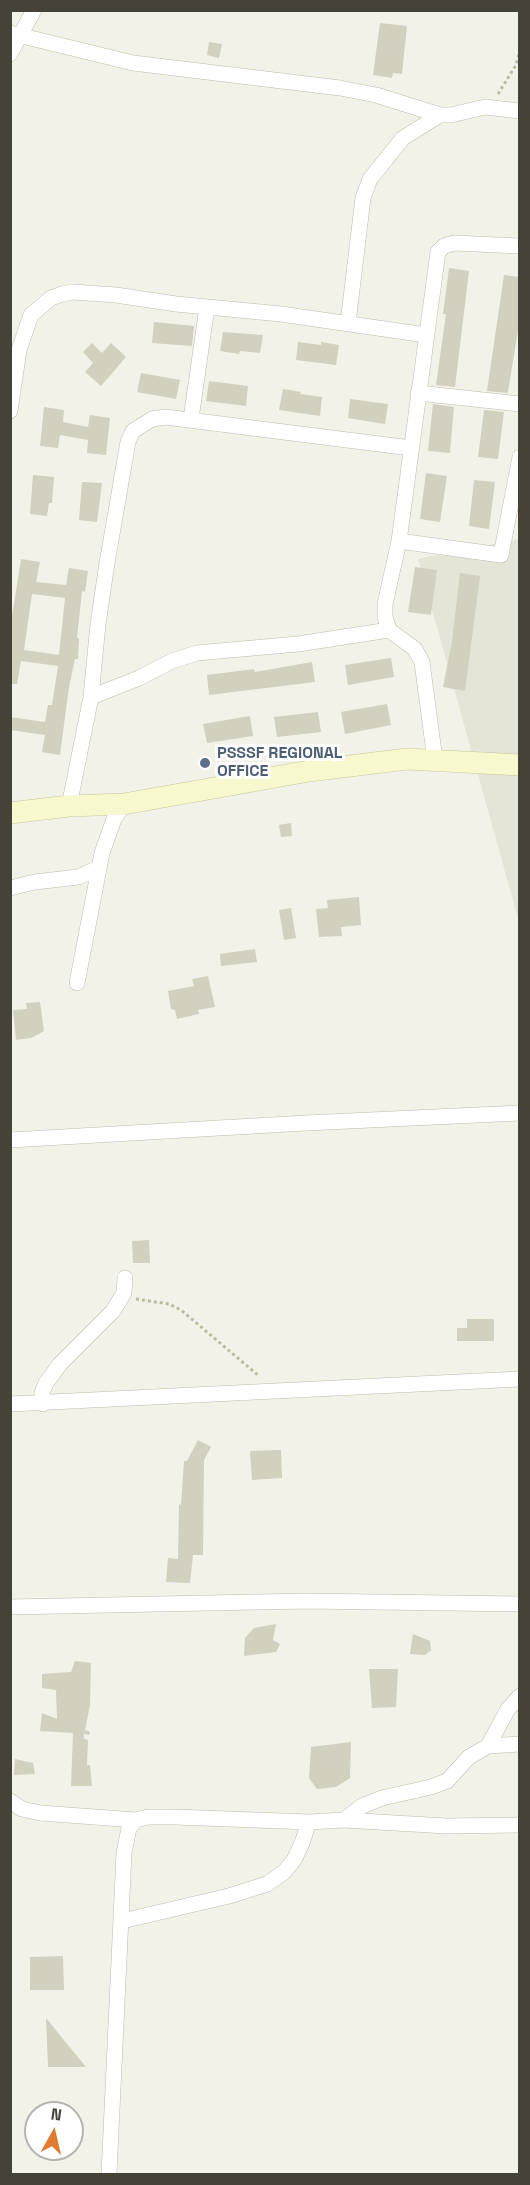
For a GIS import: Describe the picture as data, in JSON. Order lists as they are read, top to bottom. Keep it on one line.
{"places":["PSSSF REGIONAL OFFICE"],"north":"top"}
